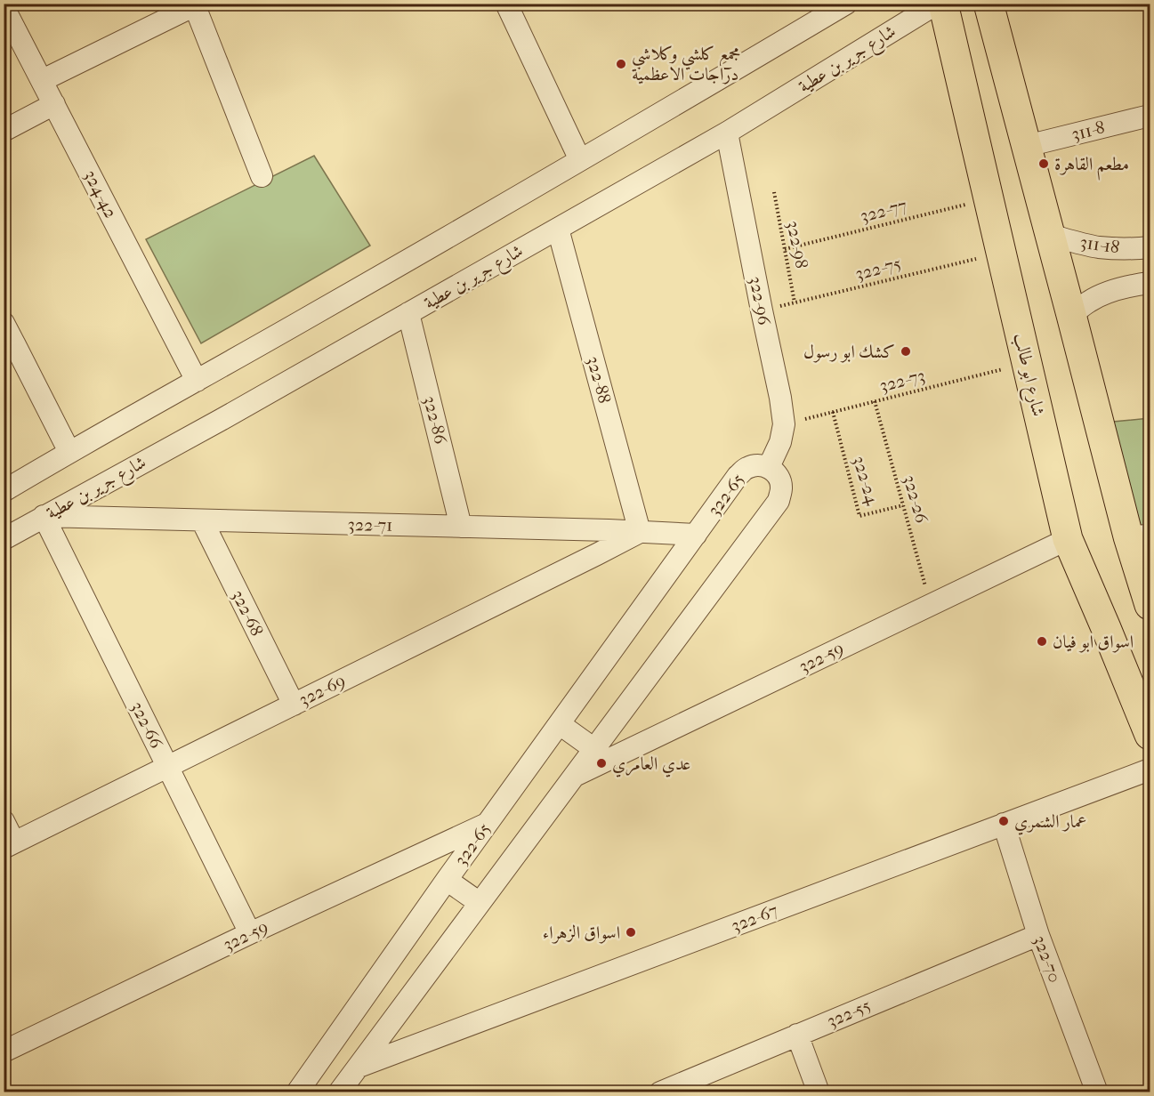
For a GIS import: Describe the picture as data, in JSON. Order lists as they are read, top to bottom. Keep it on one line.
{"streets":{"main road":["شارع ابو طالب"],"street":["شارع جرير بن عطية","311-8","324-42","311-18","322-96","322-88","322-86","322-65","322-71","322-68","322-59","322-69","322-66","322-67","322-70","322-55"],"path":["322-77","322-98","322-75","322-73","322-24","322-26"]},"crossings":[["شارع جرير بن عطية","322-96"],["شارع جرير بن عطية","322-88"],["شارع جرير بن عطية","322-86"],["شارع جرير بن عطية","322-71"],["شارع جرير بن عطية","322-66"],["322-77","322-98"],["322-77","شارع ابو طالب"],["322-98","322-75"],["322-75","322-96"],["322-75","شارع ابو طالب"],["322-96","322-73"],["322-96","322-65"],["شارع ابو طالب","322-73"],["شارع ابو طالب","322-59"],["322-88","322-71"],["322-88","322-69"],["322-73","322-24"],["322-73","322-26"],["322-86","322-71"],["322-24","322-26"],["322-65","322-71"],["322-65","322-59"],["322-65","322-67"],["322-26","322-59"],["322-71","322-68"],["322-71","322-69"],["322-71","322-66"],["322-68","322-69"],["322-59","322-66"],["322-69","322-66"],["322-67","322-70"],["322-70","322-55"]],"places":["مجمع كلشي وكلاشي دراجات الاعظمية","مطعم القاهرة","كشك ابو رسول","اسواق ابو فيان","عدي العامري","عمار الشمري","اسواق الزهراء"]}
